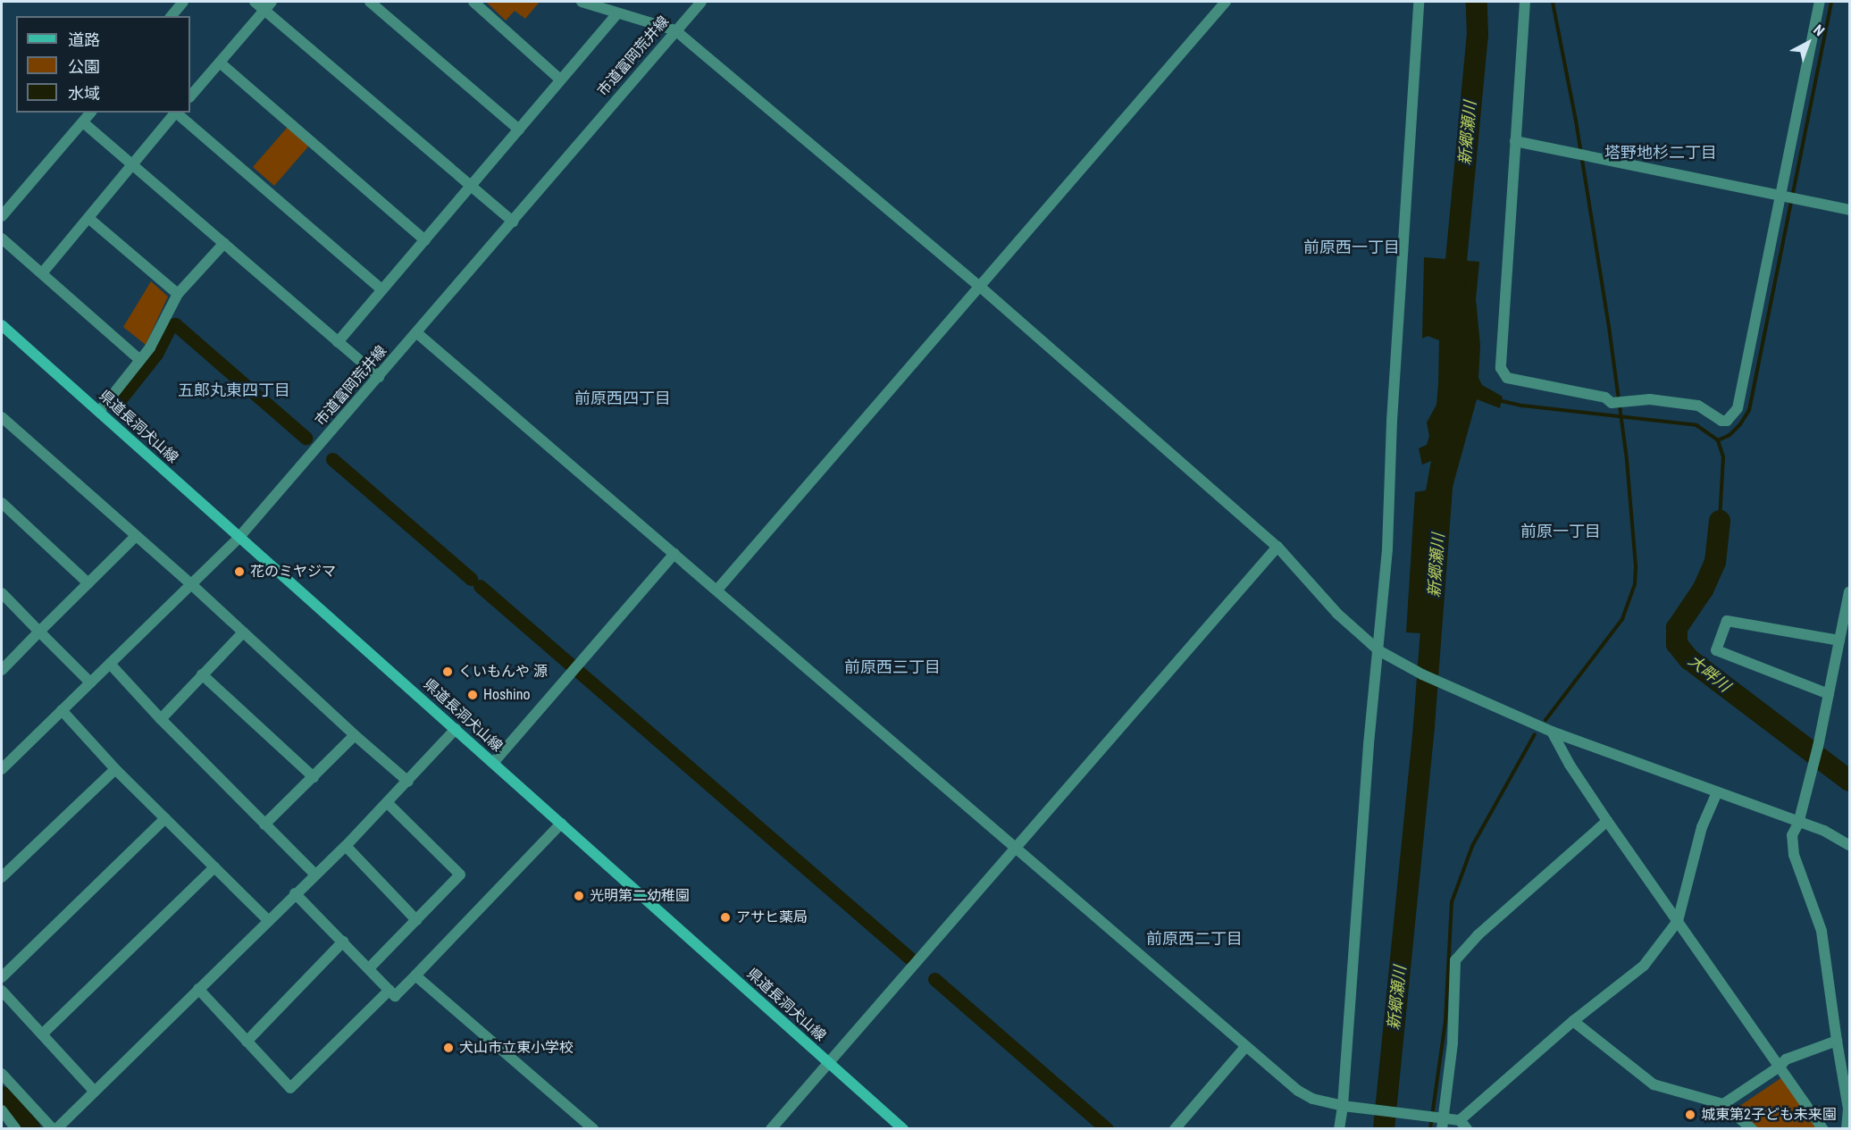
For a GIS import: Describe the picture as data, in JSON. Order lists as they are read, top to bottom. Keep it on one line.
{"streets":{"main road":["県道長洞犬山線"],"street":["市道富岡荒井線"]},"crossings":[["市道富岡荒井線","県道長洞犬山線"]],"districts":["塔野地杉二丁目","前原西一丁目","五郎丸東四丁目","前原西四丁目","前原一丁目","前原西三丁目","前原西二丁目"],"water":["新郷瀬川","大畔川"],"places":["花のミヤジマ","くいもんや 源","Hoshino","光明第二幼稚園","アサヒ薬局","犬山市立東小学校","城東第2子ども未来園"],"legend":["道路","公園","水域"],"north":"top right"}
